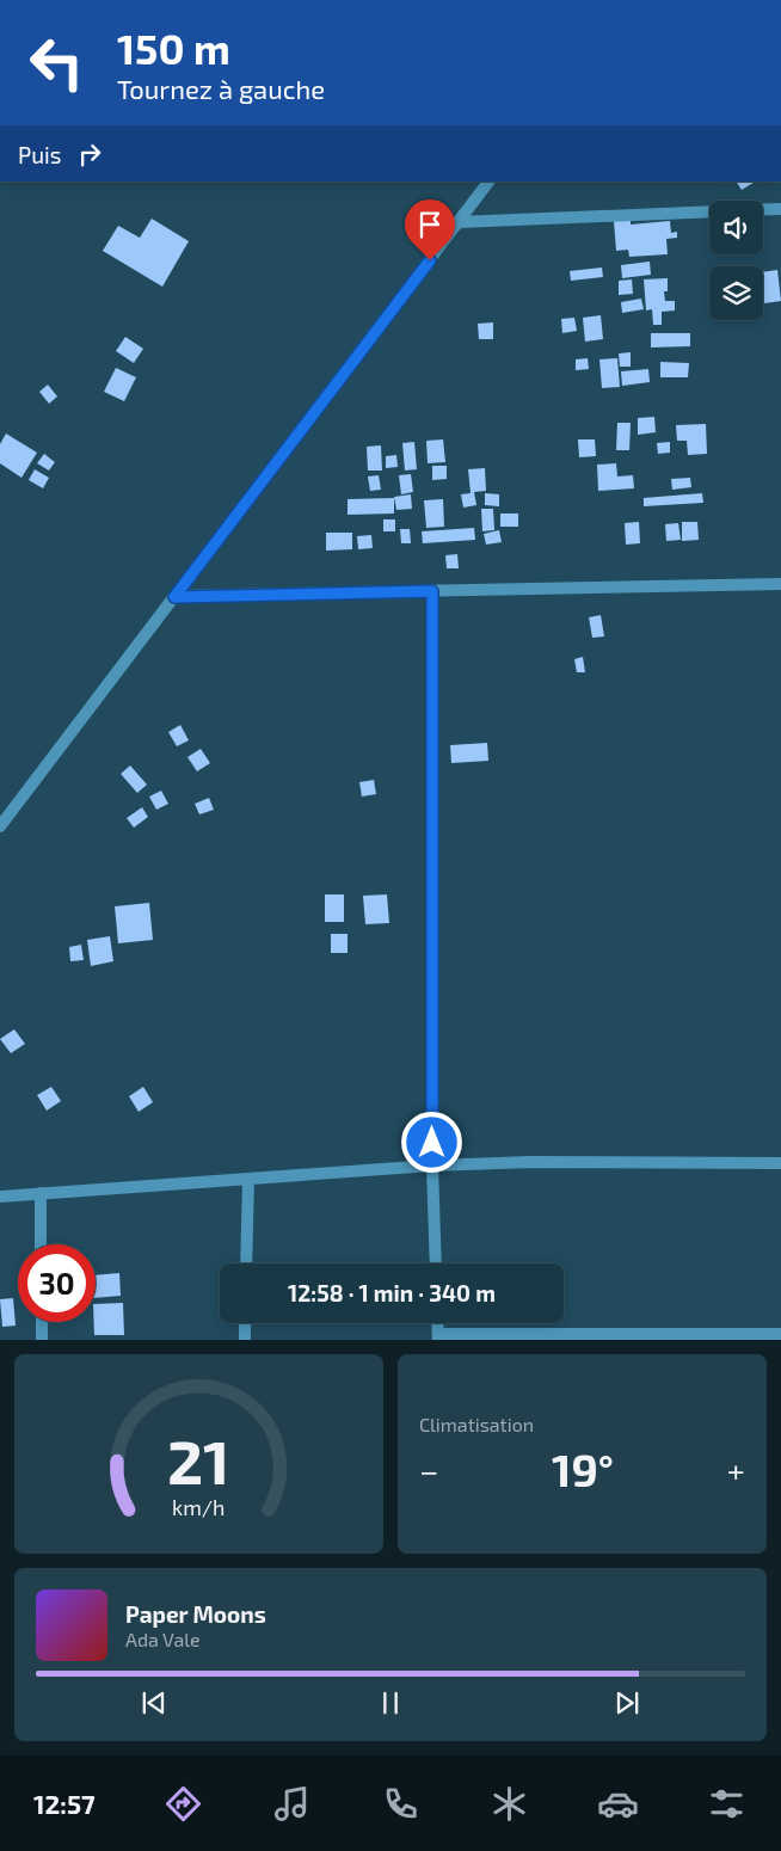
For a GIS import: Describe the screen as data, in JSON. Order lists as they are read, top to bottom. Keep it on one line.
{"page":{"turn":["150 m","Tournez à gauche"],"then":"Puis","limit":"30","trip":"12:58 · 1 min · 340 m","tile":"Climatisation","heat":["−","19°","+"],"song":["Paper Moons","Ada Vale"],"tabs":"12:57","gauge":["21","km/h"]}}
